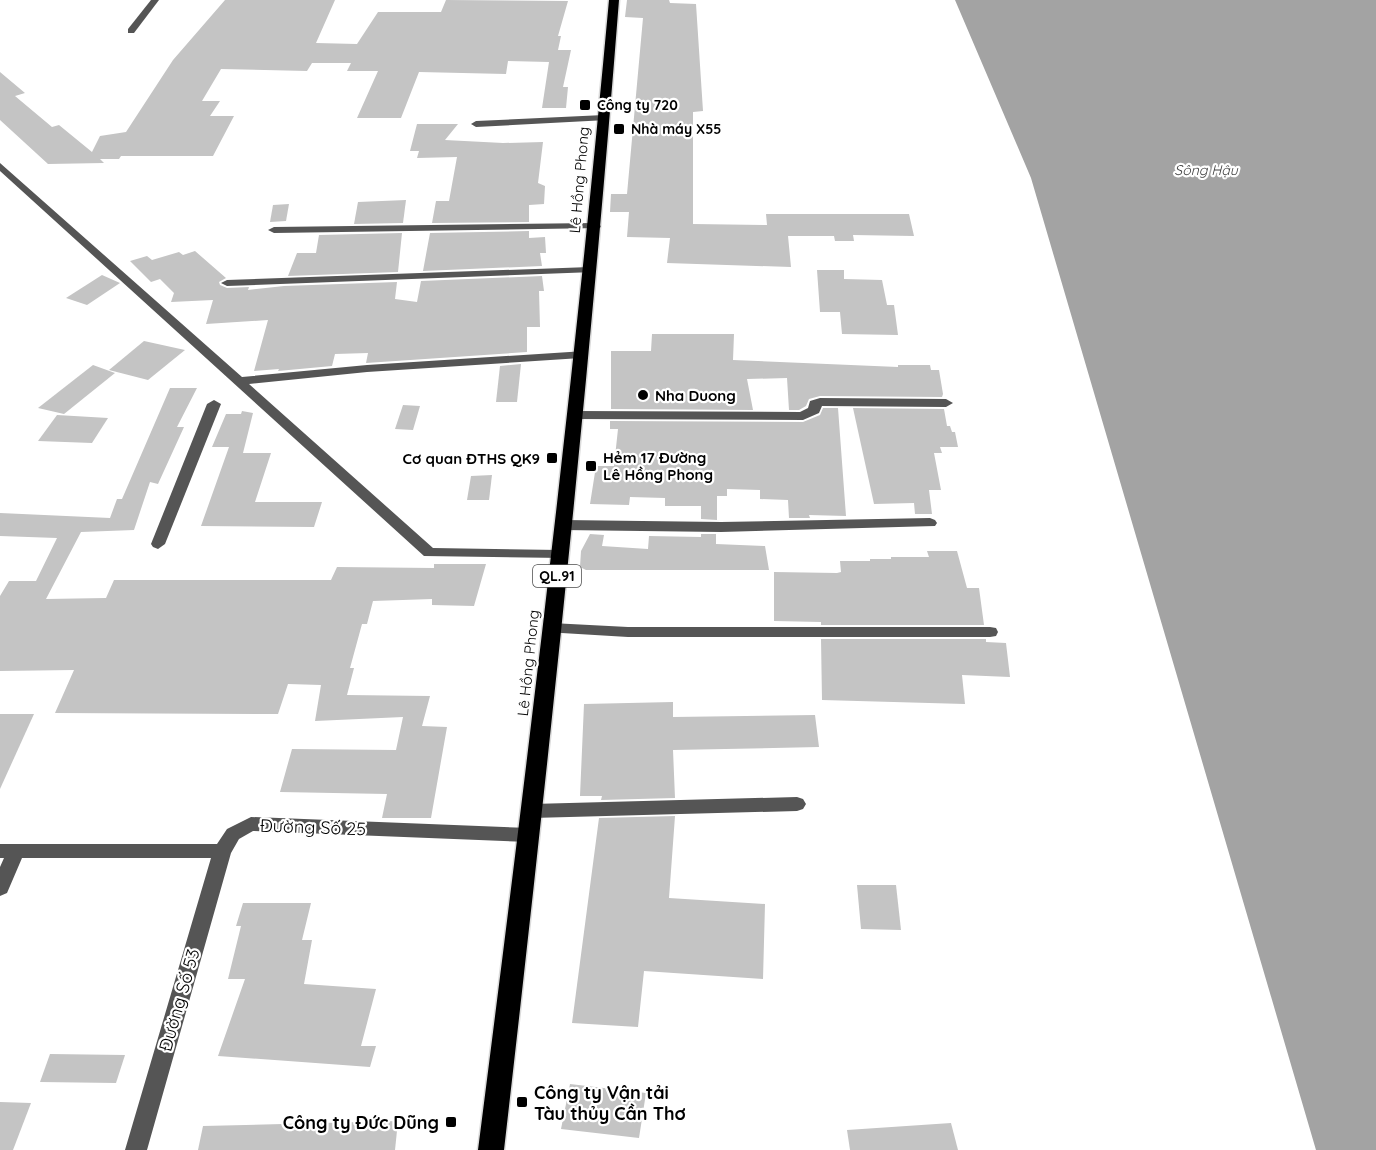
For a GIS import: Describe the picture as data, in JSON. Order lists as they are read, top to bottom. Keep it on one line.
{"streets":{"highway":["Lê Hồng Phong","QL.91"],"street":["Đường Số 25","Đường Số 53"]},"crossings":[["Lê Hồng Phong","Đường Số 25"],["Đường Số 25","Đường Số 53"]],"water":["Sông Hậu"],"places":{"transit":["Công ty 720","Nhà máy X55","Cơ quan ĐTHS QK9","Hẻm 17 Đường Lê Hồng Phong","Công ty Vận tải Tàu thủy Cần Thơ","Công ty Đức Dũng"],"other":["Nha Duong"]}}
